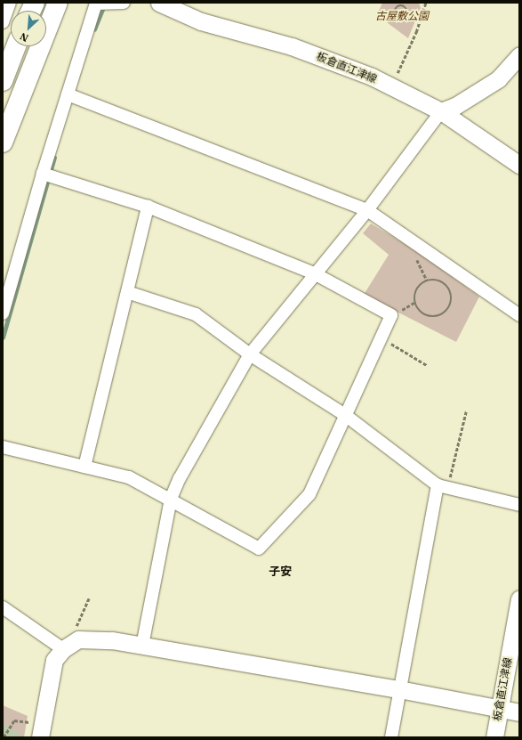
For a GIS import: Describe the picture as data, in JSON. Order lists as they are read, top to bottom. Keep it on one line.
{"streets":{"street":["板倉直江津線"]},"districts":["子安"],"parks":["古屋敷公園"],"north":"bottom left"}
